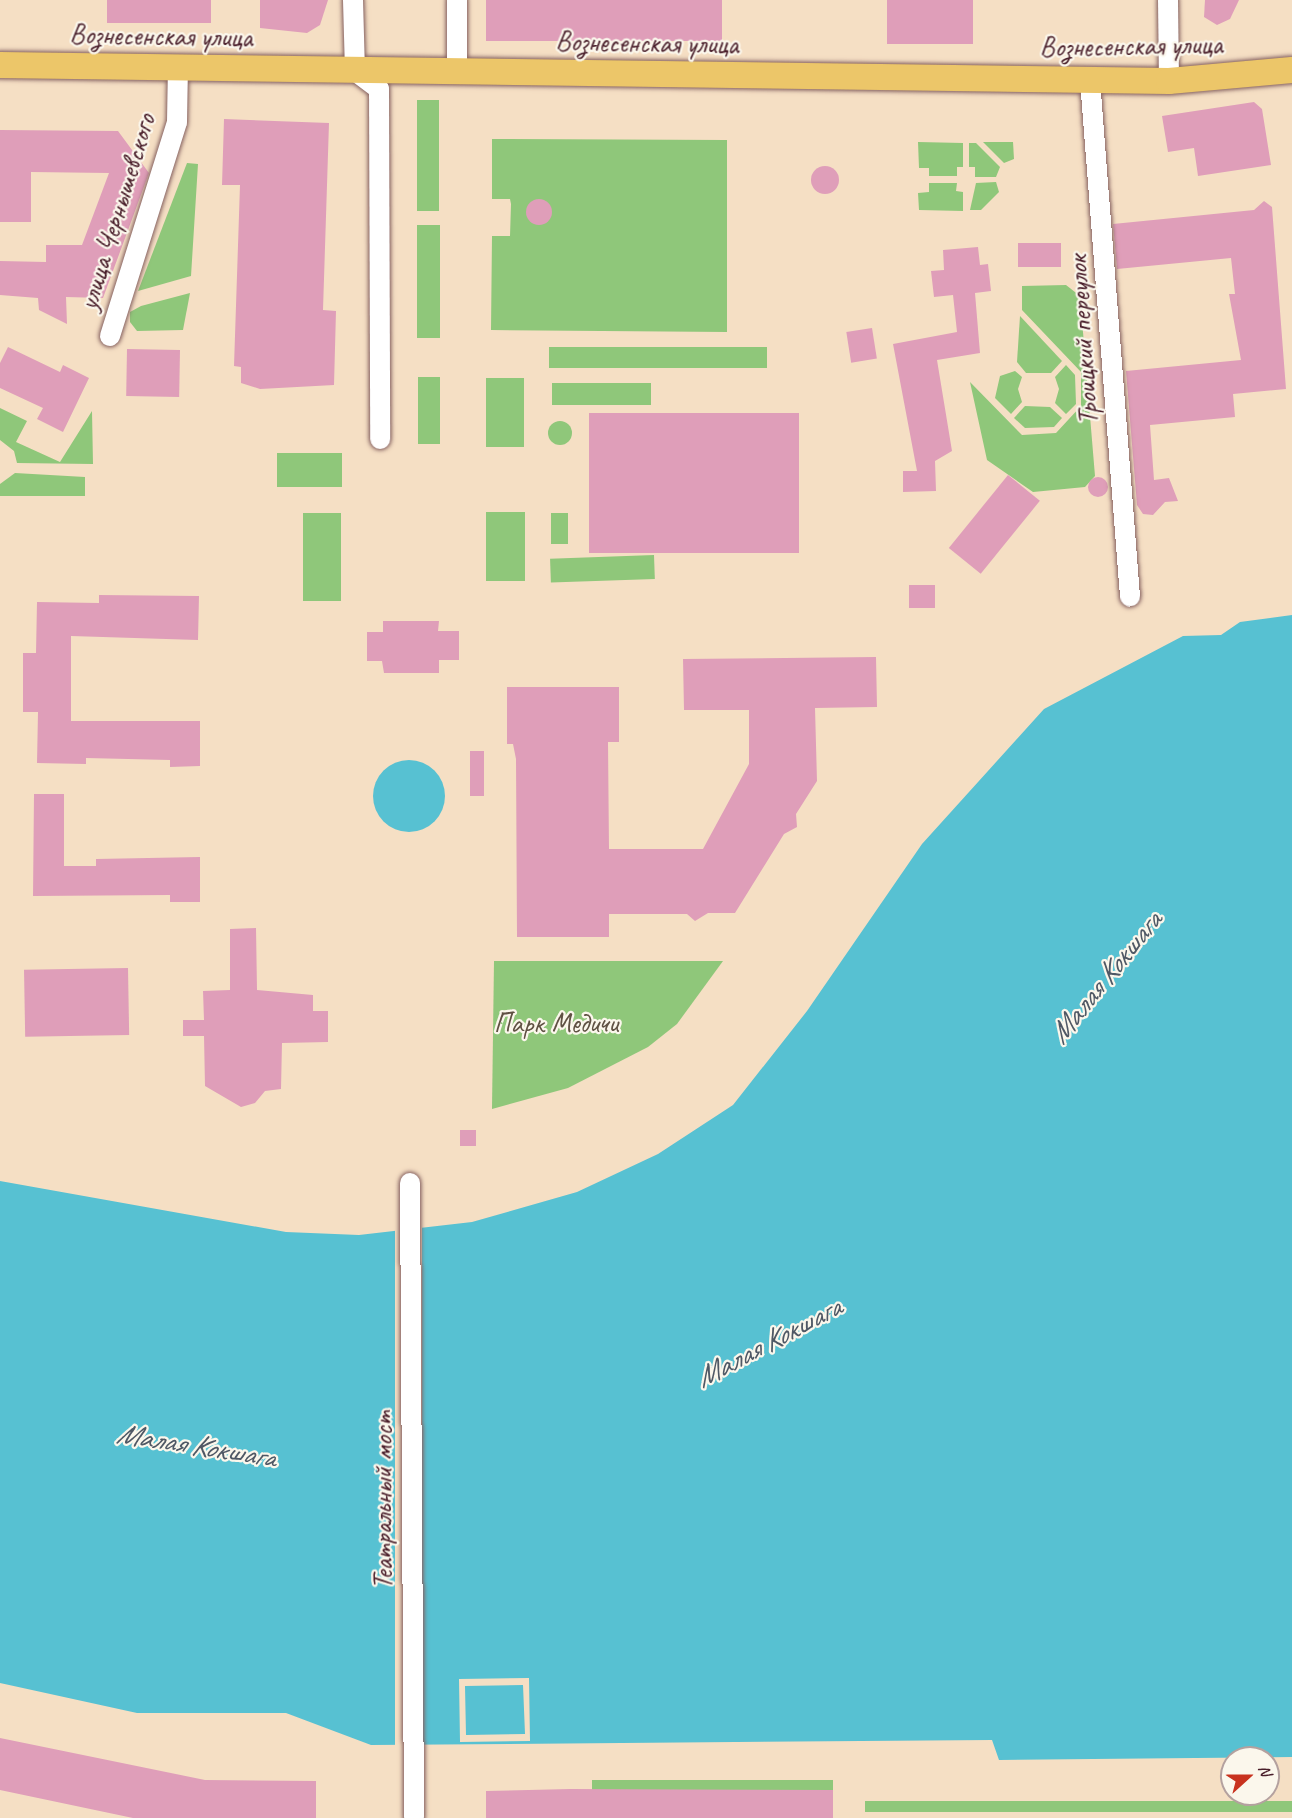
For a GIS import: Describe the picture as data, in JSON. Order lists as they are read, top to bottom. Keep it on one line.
{"streets":{"main road":["Вознесенская улица"],"street":["улица Чернышевского","Троицкий переулок","Театральный мост"]},"crossings":[["Вознесенская улица","улица Чернышевского"],["Вознесенская улица","Троицкий переулок"]],"water":["Малая Кокшага"],"parks":["Парк Медичи"],"north":"right"}
